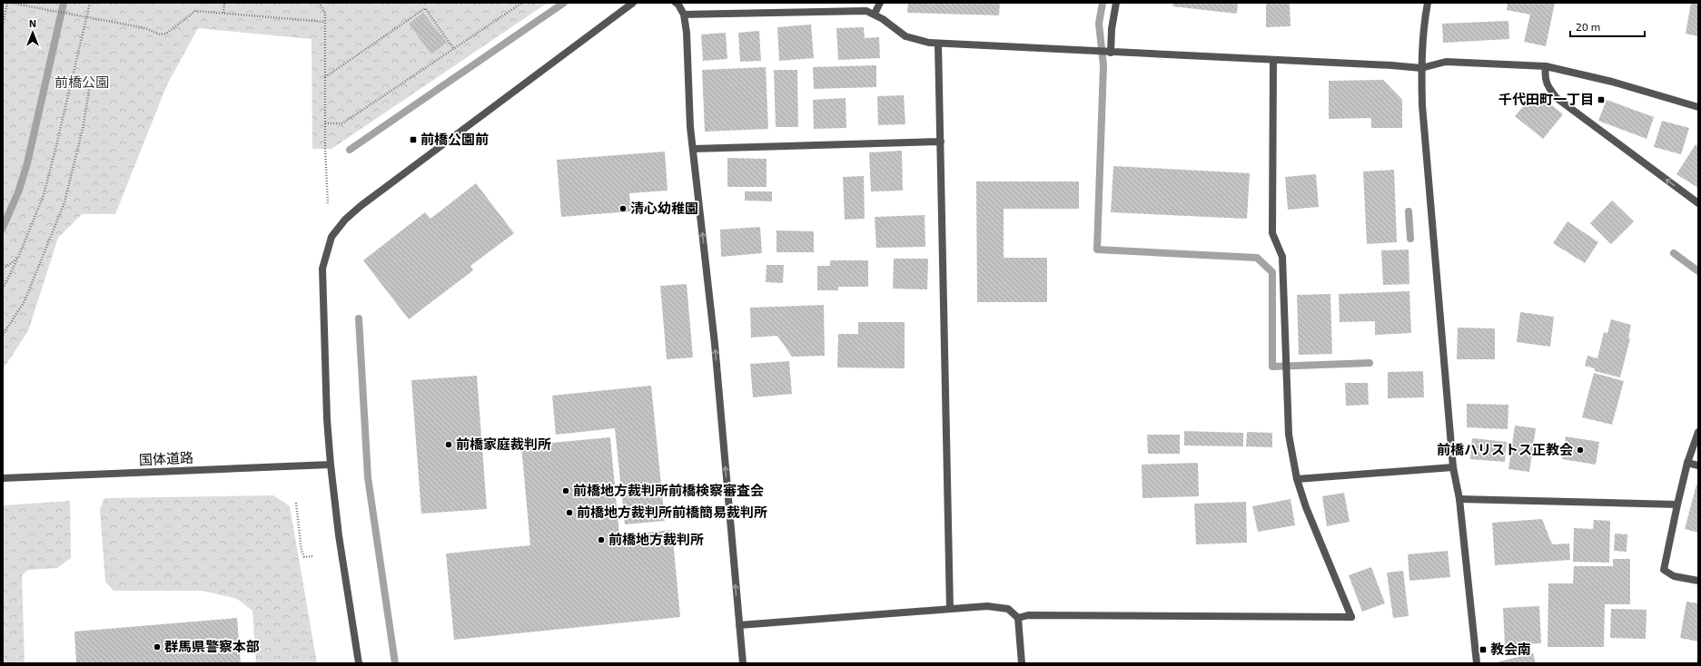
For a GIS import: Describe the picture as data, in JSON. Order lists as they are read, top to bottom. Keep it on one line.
{"streets":{"street":["国体道路"]},"parks":["前橋公園"],"places":{"transit":["千代田町一丁目","前橋公園前","教会南"],"other":["清心幼稚園","前橋家庭裁判所","前橋ハリストス正教会","前橋地方裁判所前橋検察審査会","前橋地方裁判所前橋簡易裁判所","前橋地方裁判所","群馬県警察本部"]},"scale_bar":"20 m","north":"top"}
